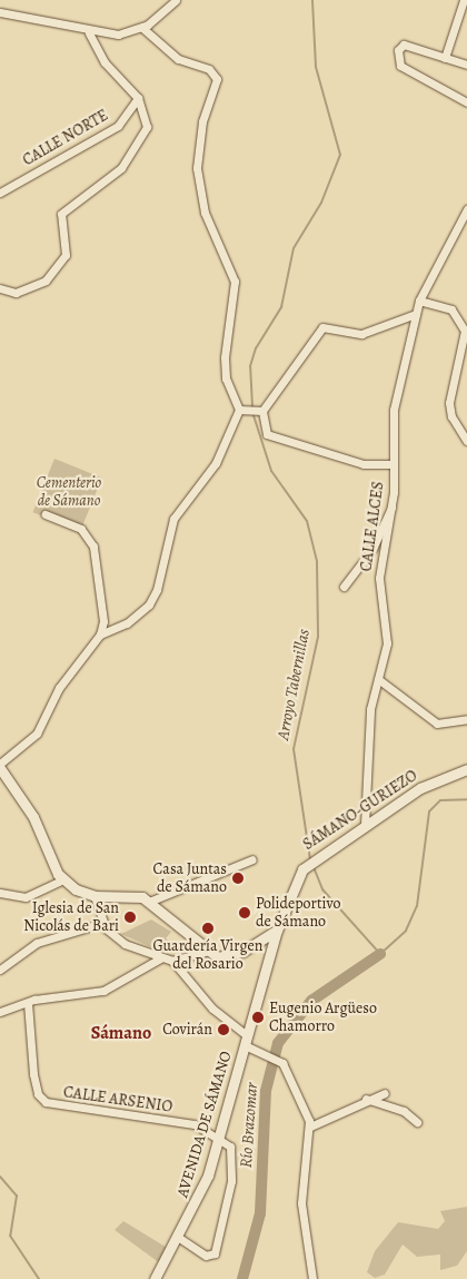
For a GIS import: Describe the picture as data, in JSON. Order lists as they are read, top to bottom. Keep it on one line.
{"streets":{"street":["CALLE NORTE","CALLE ALCES","SÁMANO-GURIEZO","CALLE ARSENIO","AVENIDA DE SÁMANO"]},"crossings":[["CALLE ALCES","SÁMANO-GURIEZO"],["SÁMANO-GURIEZO","AVENIDA DE SÁMANO"],["CALLE ARSENIO","AVENIDA DE SÁMANO"]],"districts":["Sámano"],"water":["Arroyo Tabernillas","Río Brazomar"],"parks":["Cementerio de Sámano"],"places":["Casa Juntas de Sámano","Polideportivo de Sámano","Iglesia de San Nicolás de Bari","Guardería Virgen del Rosario","Eugenio Argüeso Chamorro","Covirán"]}
